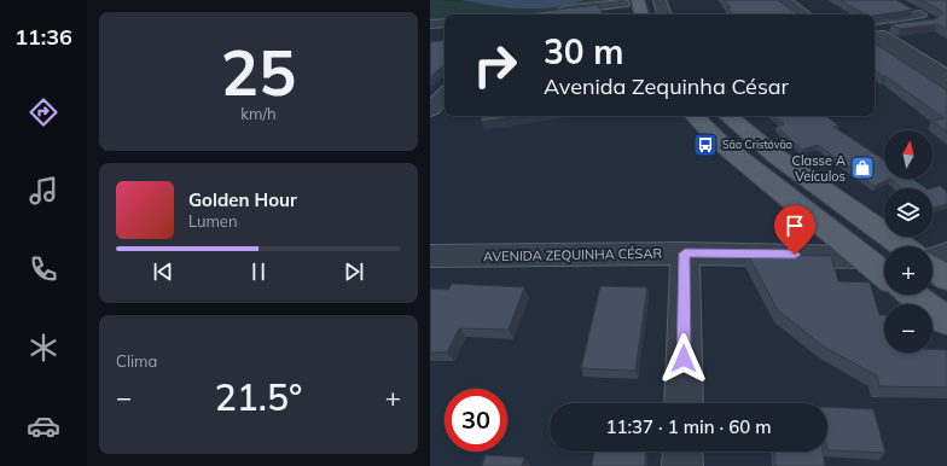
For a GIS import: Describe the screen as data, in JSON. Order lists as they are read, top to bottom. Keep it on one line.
{"streets":{"street":["AVENIDA ZEQUINHA CÉSAR"]},"places":{"bus stop":["São Cristóvão"],"shop":["Classe A Veículos"]},"north":"top","page":{"tabs":"11:36","tile":[["25","km/h"],"Clima"],"turn":["30 m","Avenida Zequinha César"],"map_buttons":["+","−"],"song":["Golden Hour","Lumen"],"heat":["−","21.5°","+"],"limit":"30","trip":"11:37 · 1 min · 60 m"}}
